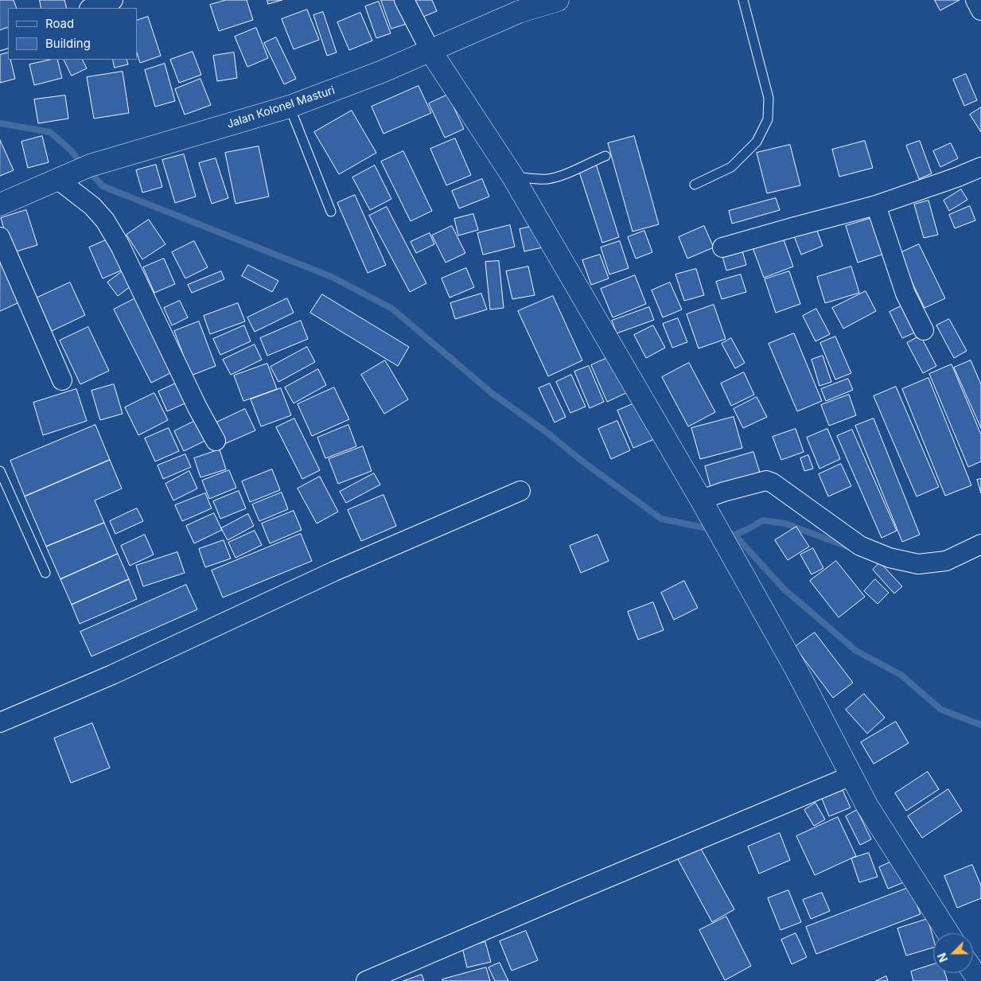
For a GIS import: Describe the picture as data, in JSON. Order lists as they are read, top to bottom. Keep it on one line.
{"streets":{"street":["Jalan Kolonel Masturi"]},"legend":["Road","Building"],"north":"bottom left"}
